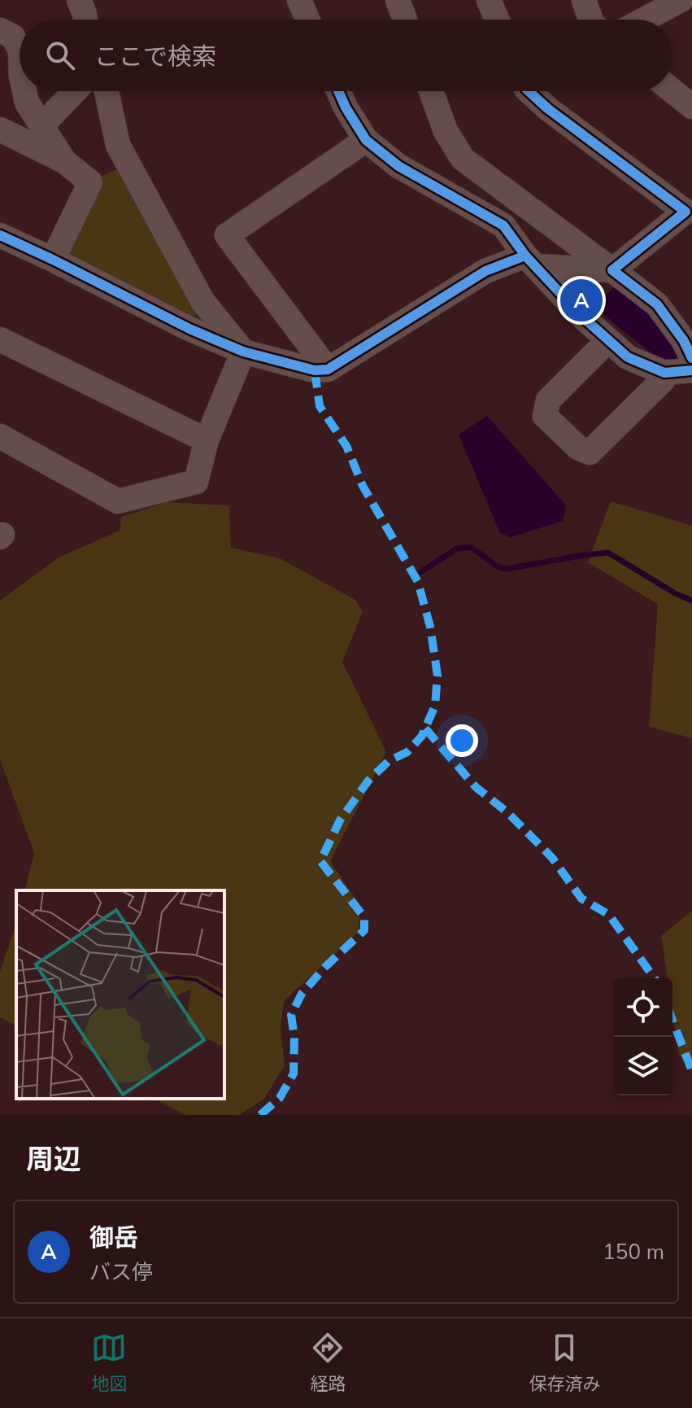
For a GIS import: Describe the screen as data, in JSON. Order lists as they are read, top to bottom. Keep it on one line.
{"page":{"search":"ここで検索","pins":"A","heading":"周辺","list":[{"mark":"A","name":"御岳","note":"バス停","value":"150 m"}],"nav":["地図","経路","保存済み"]}}
